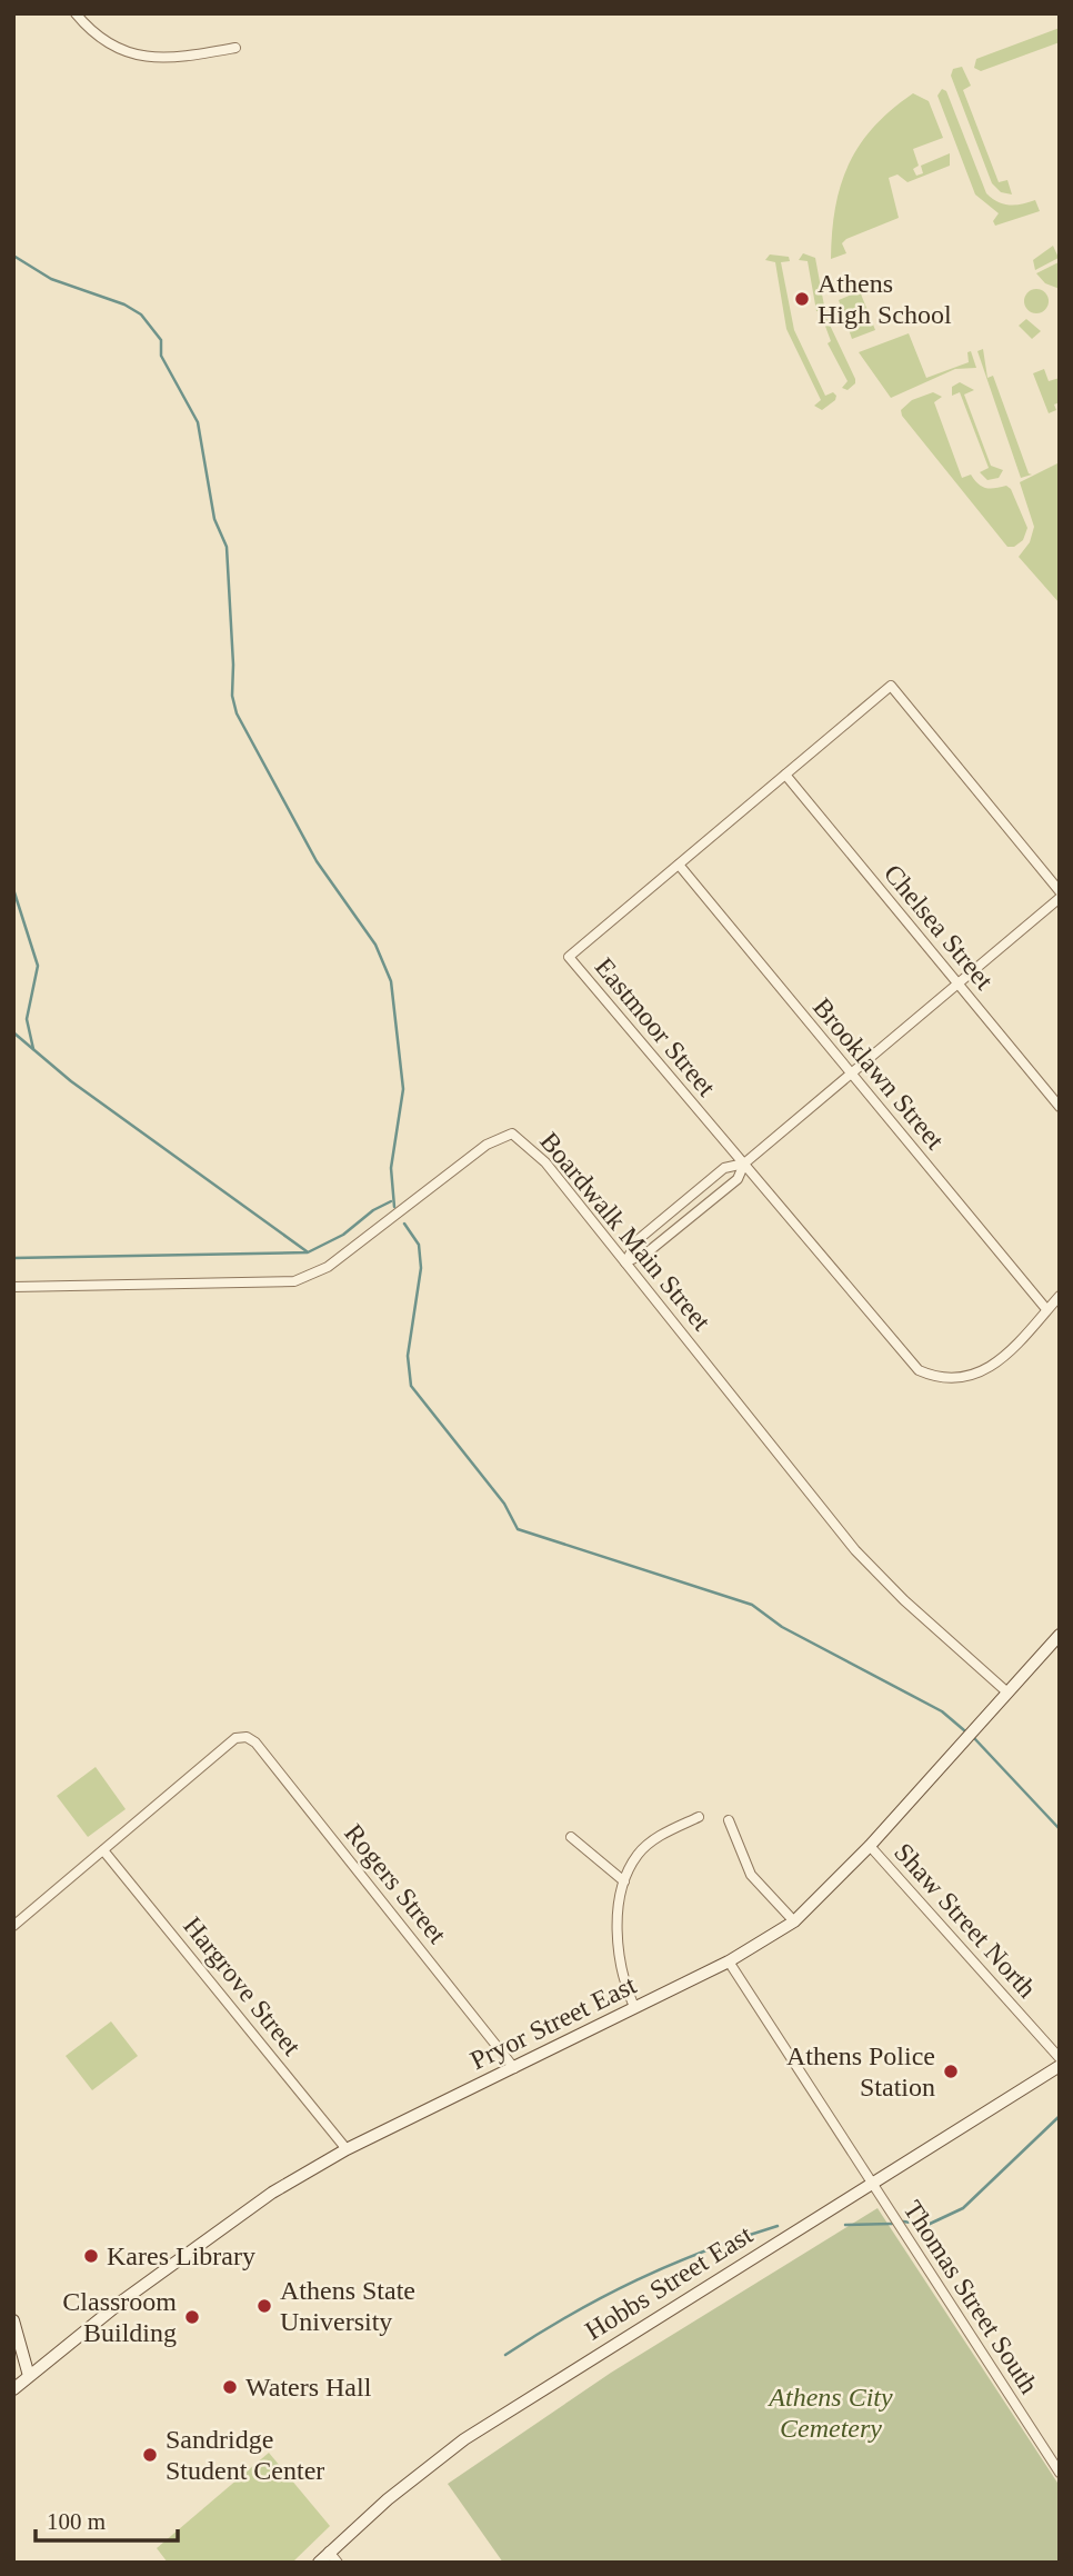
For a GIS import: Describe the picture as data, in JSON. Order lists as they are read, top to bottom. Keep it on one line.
{"streets":{"street":["Chelsea Street","Eastmoor Street","Brooklawn Street","Boardwalk Main Street","Rogers Street","Shaw Street North","Hargrove Street","Pryor Street East","Hobbs Street East","Thomas Street South"]},"crossings":[["Chelsea Street","Eastmoor Street"],["Eastmoor Street","Brooklawn Street"],["Boardwalk Main Street","Pryor Street East"],["Rogers Street","Hargrove Street"],["Rogers Street","Pryor Street East"],["Shaw Street North","Pryor Street East"],["Hargrove Street","Pryor Street East"],["Pryor Street East","Thomas Street South"],["Hobbs Street East","Thomas Street South"]],"parks":["Athens City Cemetery"],"places":["Athens High School","Athens Police Station","Kares Library","Athens State University","Classroom Building","Waters Hall","Sandridge Student Center"],"scale_bar":"100 m"}
